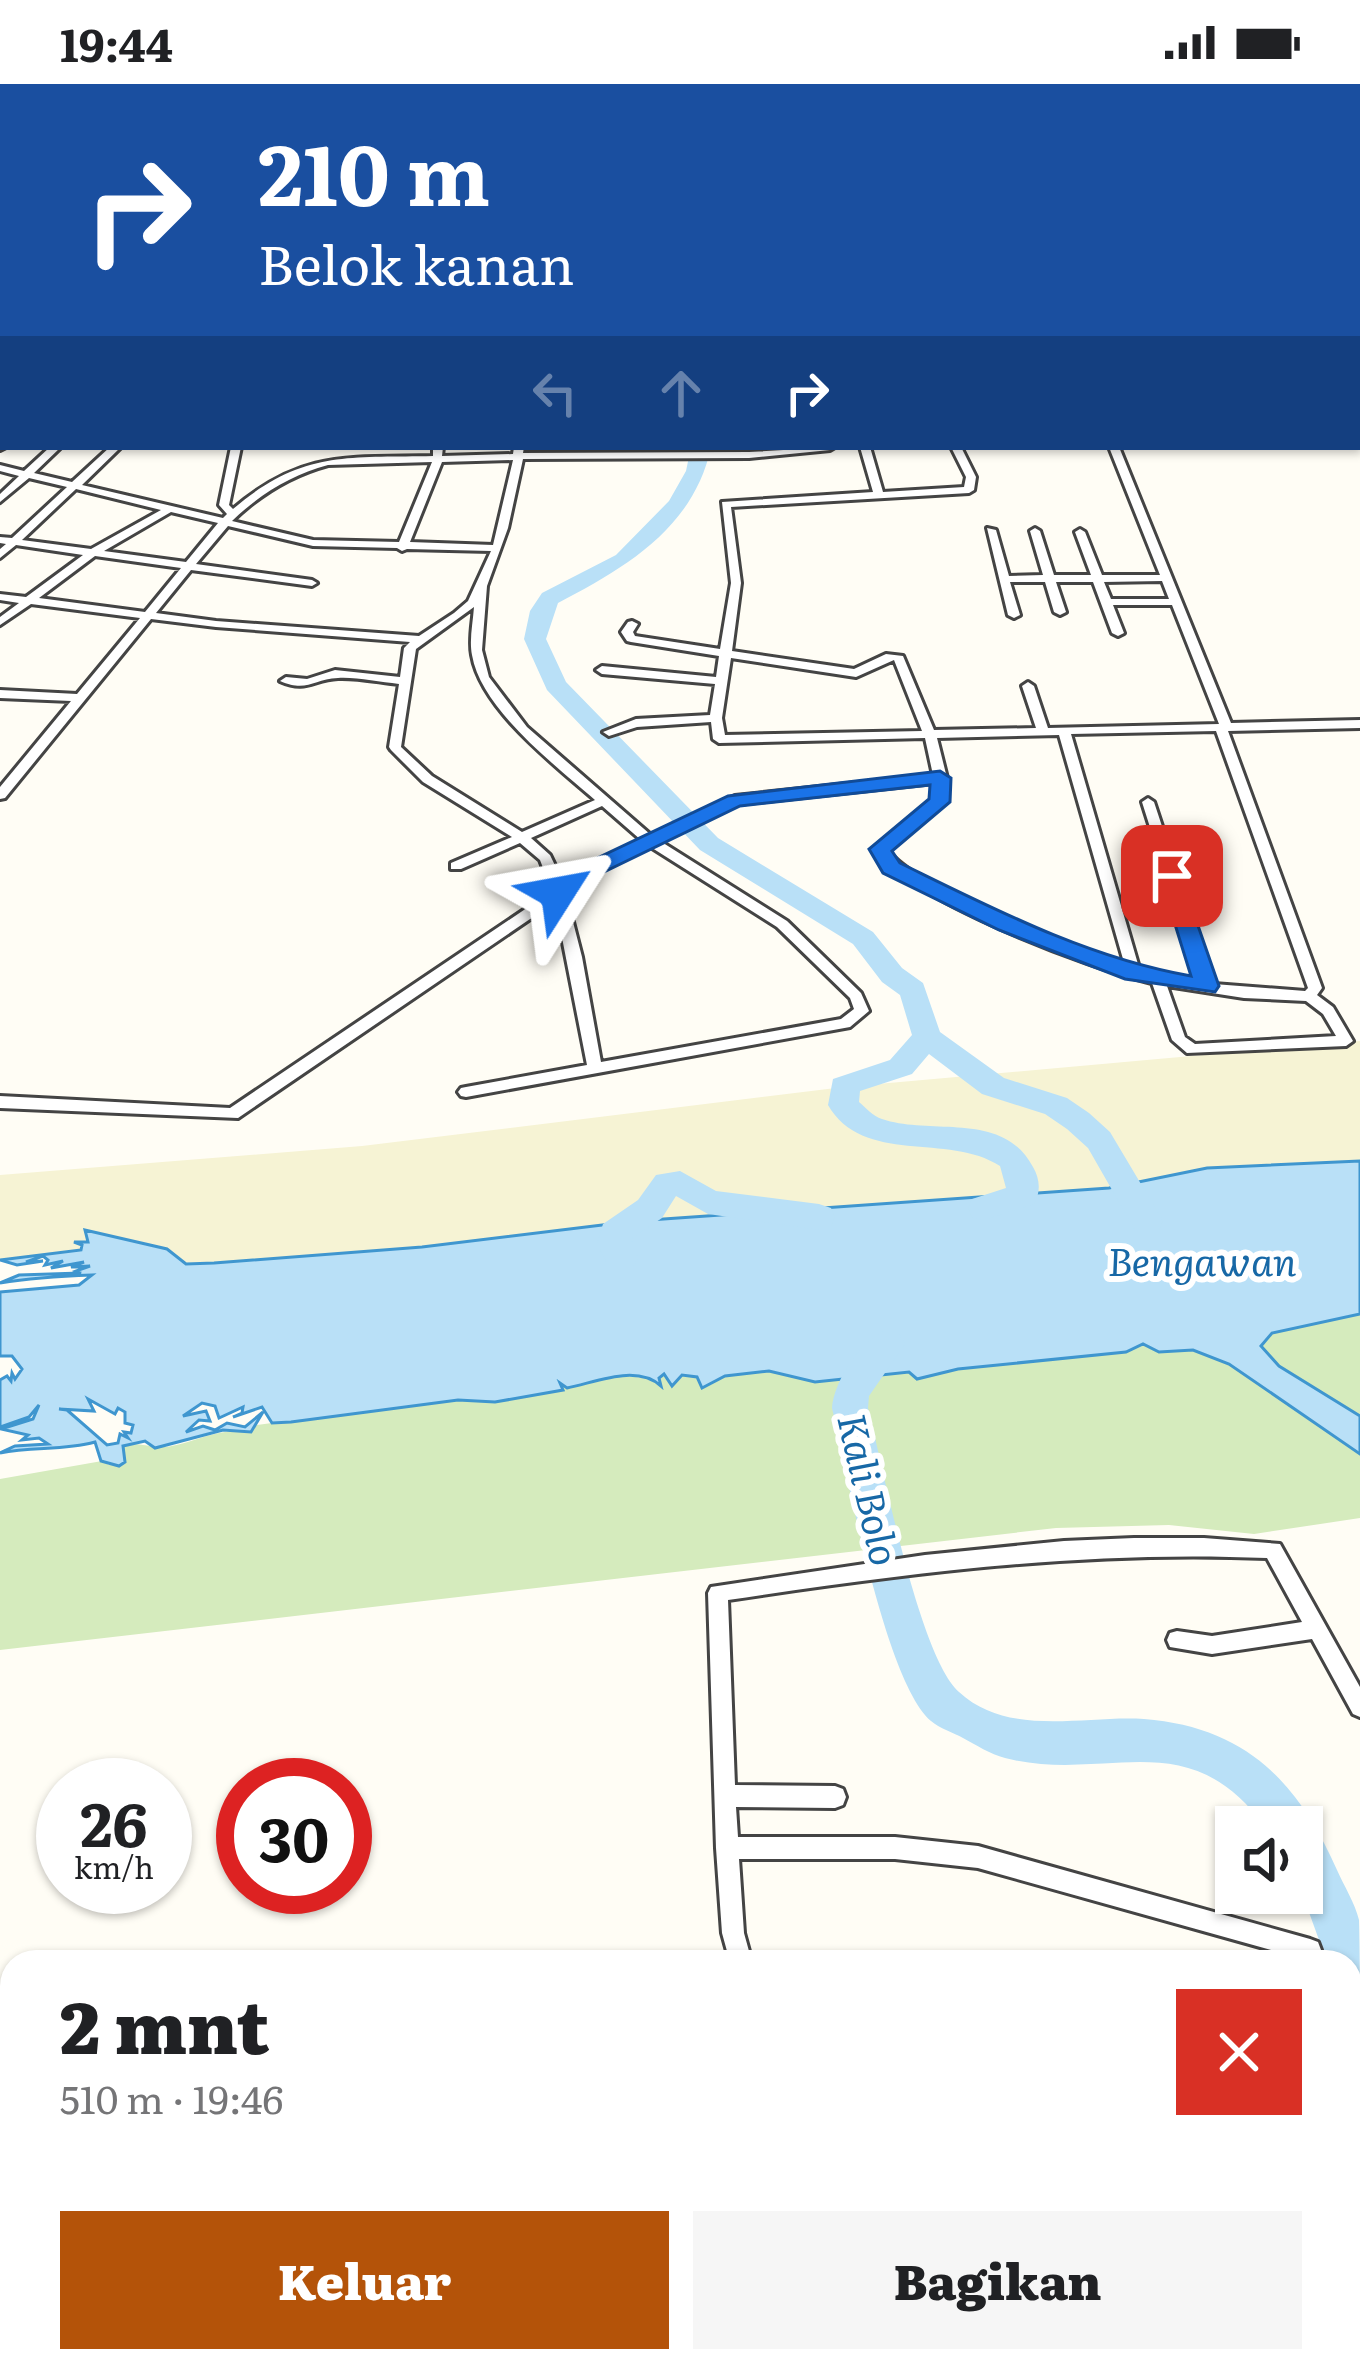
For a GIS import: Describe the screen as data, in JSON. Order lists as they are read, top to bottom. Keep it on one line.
{"water":["Bengawan","Kali Bolo"],"page":{"status":"19:44","turn":["210 m","Belok kanan"],"speed":"26 km/h","limit":"30","heading":["2 mnt","510 m · 19:46"],"buttons":["Keluar","Bagikan"]}}
